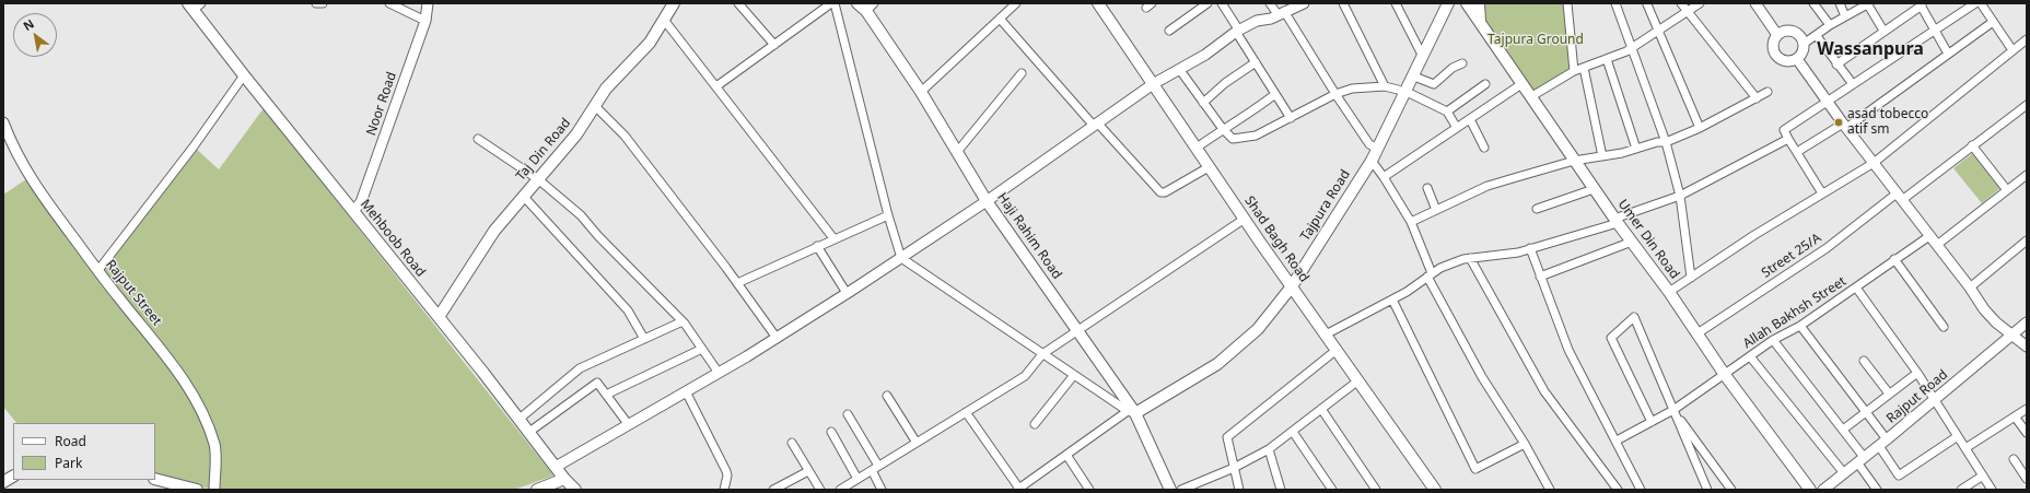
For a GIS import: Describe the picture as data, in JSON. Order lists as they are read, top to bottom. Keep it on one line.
{"streets":{"main road":["Taj Din Road","Tajpura Road","Haji Rahim Road","Mehboob Road","Shad Bagh Road","Umer Din Road"],"street":["Noor Road","Street 25/A","Rajput Street","Allah Bakhsh Street","Rajput Road"]},"crossings":[["Noor Road","Mehboob Road"],["Taj Din Road","Mehboob Road"],["Tajpura Road","Haji Rahim Road"],["Tajpura Road","Shad Bagh Road"],["Umer Din Road","Street 25/A"],["Umer Din Road","Allah Bakhsh Street"]],"districts":["Wassanpura"],"parks":["Tajpura Ground"],"places":["asad tobecco atif sm"],"legend":["Road","Park"],"north":"top left"}
